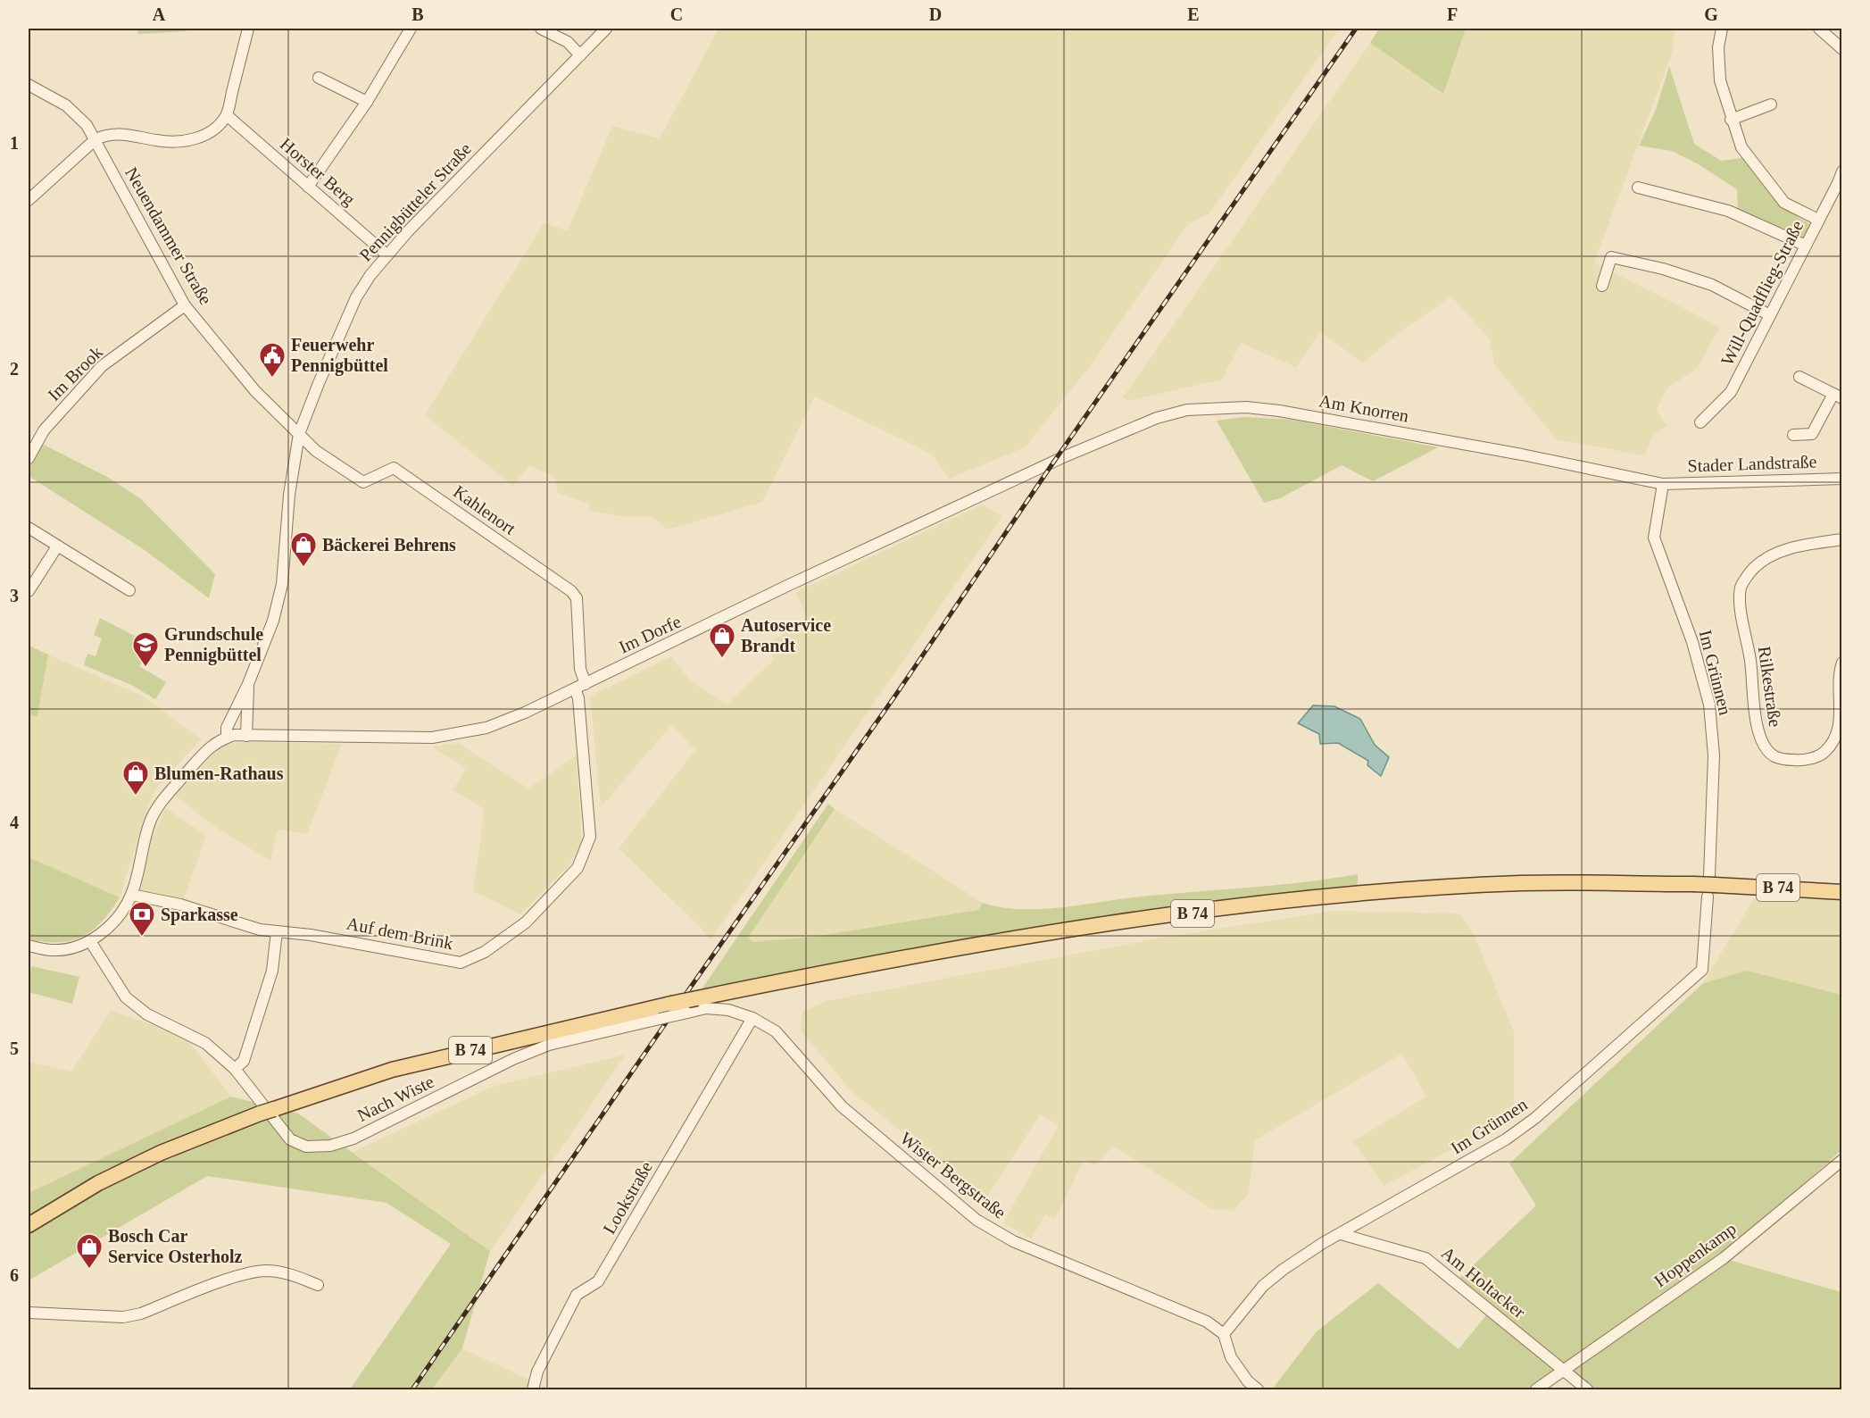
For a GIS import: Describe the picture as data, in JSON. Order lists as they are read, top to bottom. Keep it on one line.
{"streets":{"main road":["B 74"],"street":["Horster Berg","Pennigbütteler Straße","Neuendammer Straße","Will-Quadflieg-Straße","Im Brook","Am Knorren","Stader Landstraße","Kahlenort","Im Dorfe","Im Grünnen","Rilkestraße","Auf dem Brink","Nach Wiste","Wister Bergstraße","Lookstraße","Hoppenkamp","Am Holtacker"]},"crossings":[["Horster Berg","Pennigbütteler Straße"],["Pennigbütteler Straße","Neuendammer Straße"],["Pennigbütteler Straße","Kahlenort"],["Pennigbütteler Straße","Im Dorfe"],["Neuendammer Straße","Im Brook"],["Neuendammer Straße","Kahlenort"],["Am Knorren","Stader Landstraße"],["Am Knorren","Im Dorfe"],["Am Knorren","Im Grünnen"],["Stader Landstraße","Im Grünnen"],["Kahlenort","Im Dorfe"],["Im Dorfe","Auf dem Brink"],["Im Grünnen","B 74"],["Im Grünnen","Wister Bergstraße"],["Im Grünnen","Am Holtacker"],["Nach Wiste","Wister Bergstraße"],["Wister Bergstraße","Lookstraße"],["Hoppenkamp","Am Holtacker"]],"places":{"public building":["Feuerwehr Pennigbüttel"],"shop":["Bäckerei Behrens","Autoservice Brandt","Blumen-Rathaus","Bosch Car Service Osterholz"],"school or university":["Grundschule Pennigbüttel"],"bank":["Sparkasse"]},"grid":{"columns":["A","B","C","D","E","F","G"],"rows":["1","2","3","4","5","6"]}}
